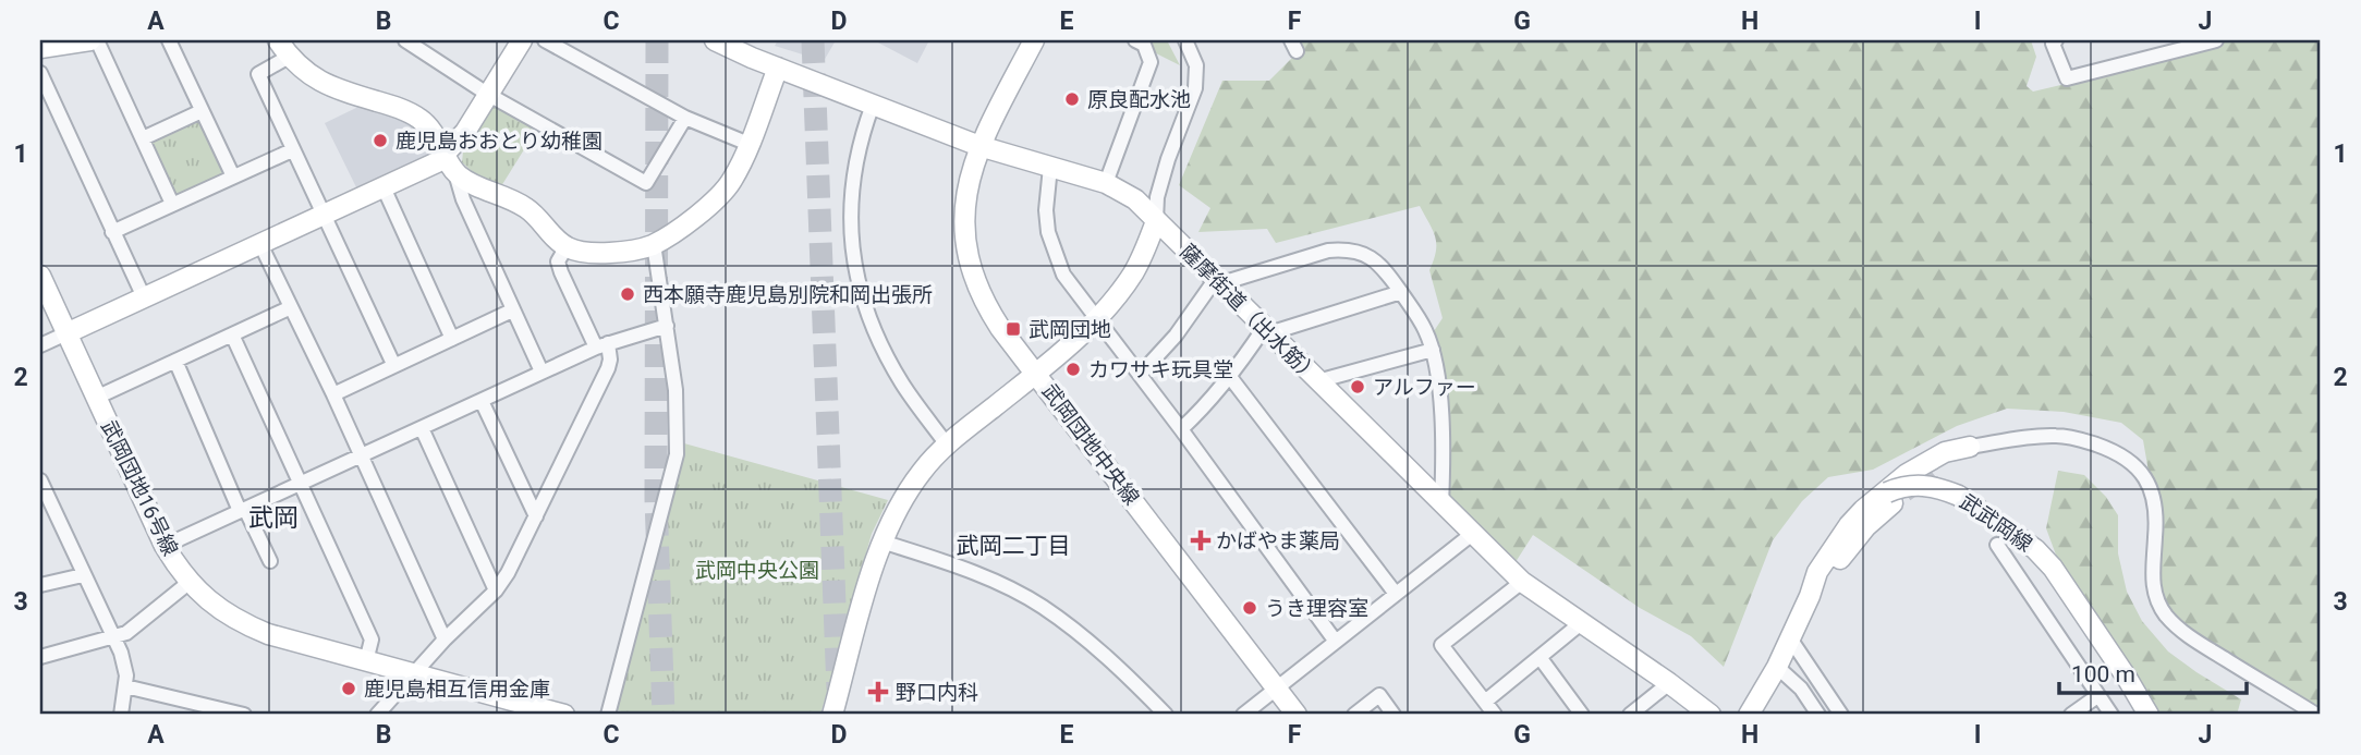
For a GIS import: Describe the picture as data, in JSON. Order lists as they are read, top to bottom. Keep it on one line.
{"streets":{"street":["薩摩街道（出水筋）","武岡団地中央線","武岡団地16号線","武武岡線"]},"crossings":[["薩摩街道（出水筋）","武岡団地中央線"]],"districts":["武岡","武岡二丁目"],"parks":["武岡中央公園"],"places":{"other":["原良配水池","鹿児島おおとり幼稚園","西本願寺鹿児島別院和岡出張所","カワサキ玩具堂","アルファー","うき理容室","鹿児島相互信用金庫"],"transit":["武岡団地"],"health":["かばやま薬局","野口内科"]},"scale_bar":"100 m","grid":{"columns":["A","B","C","D","E","F","G","H","I","J"],"rows":["1","2","3"]}}
